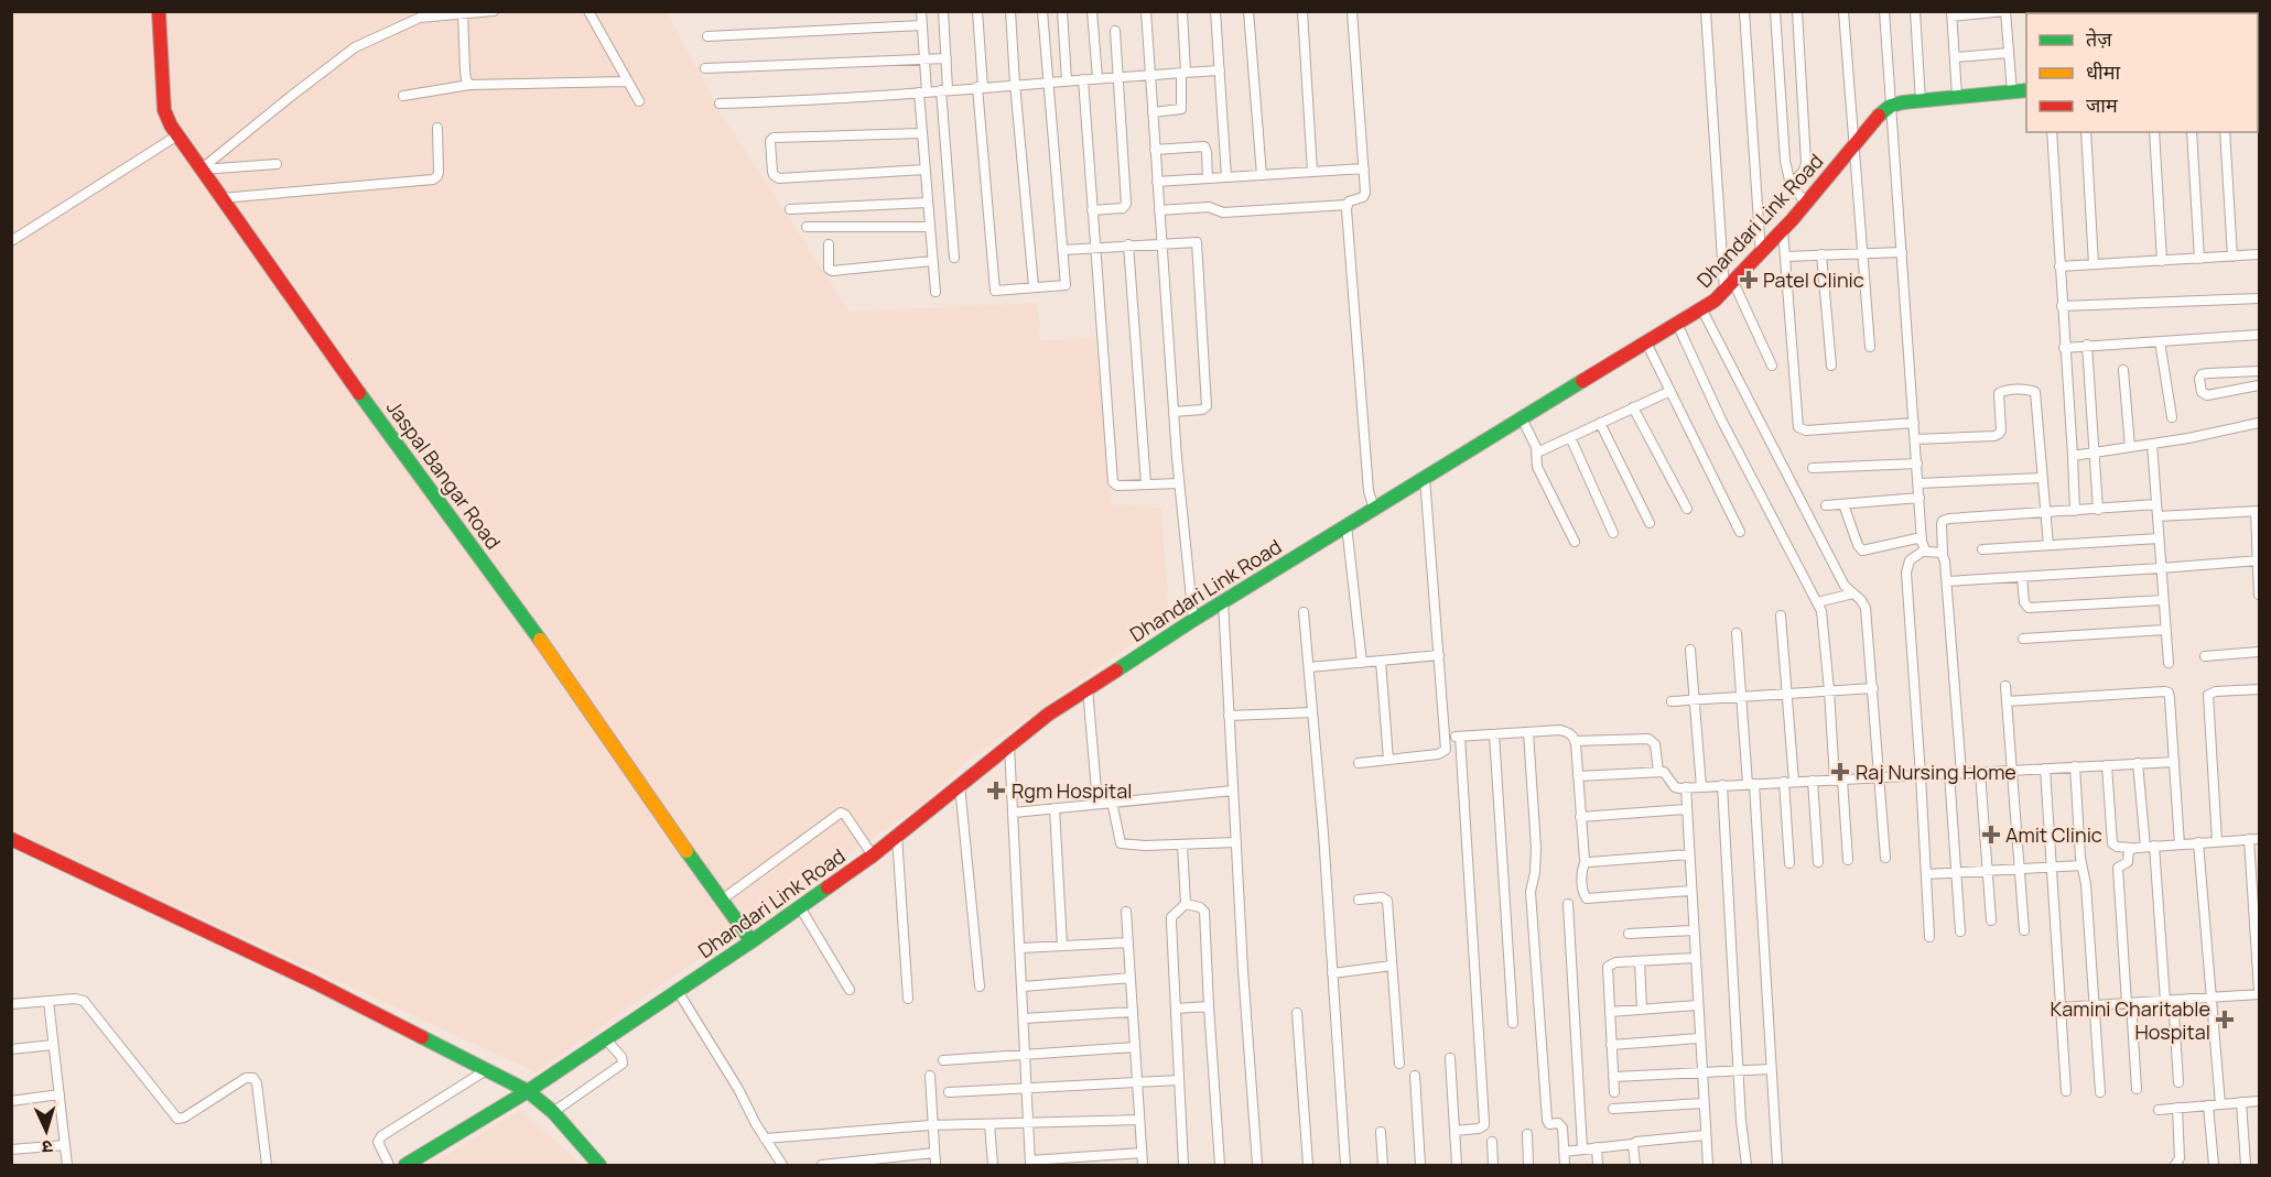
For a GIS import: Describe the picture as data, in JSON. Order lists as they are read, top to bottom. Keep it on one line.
{"streets":{"street":["Dhandari Link Road","Jaspal Bangar Road"]},"crossings":[["Dhandari Link Road","Jaspal Bangar Road"]],"places":{"health":["Patel Clinic","Raj Nursing Home","Rgm Hospital","Amit Clinic","Kamini Charitable Hospital"]},"legend":["तेज़","धीमा","जाम"],"north":"bottom"}
